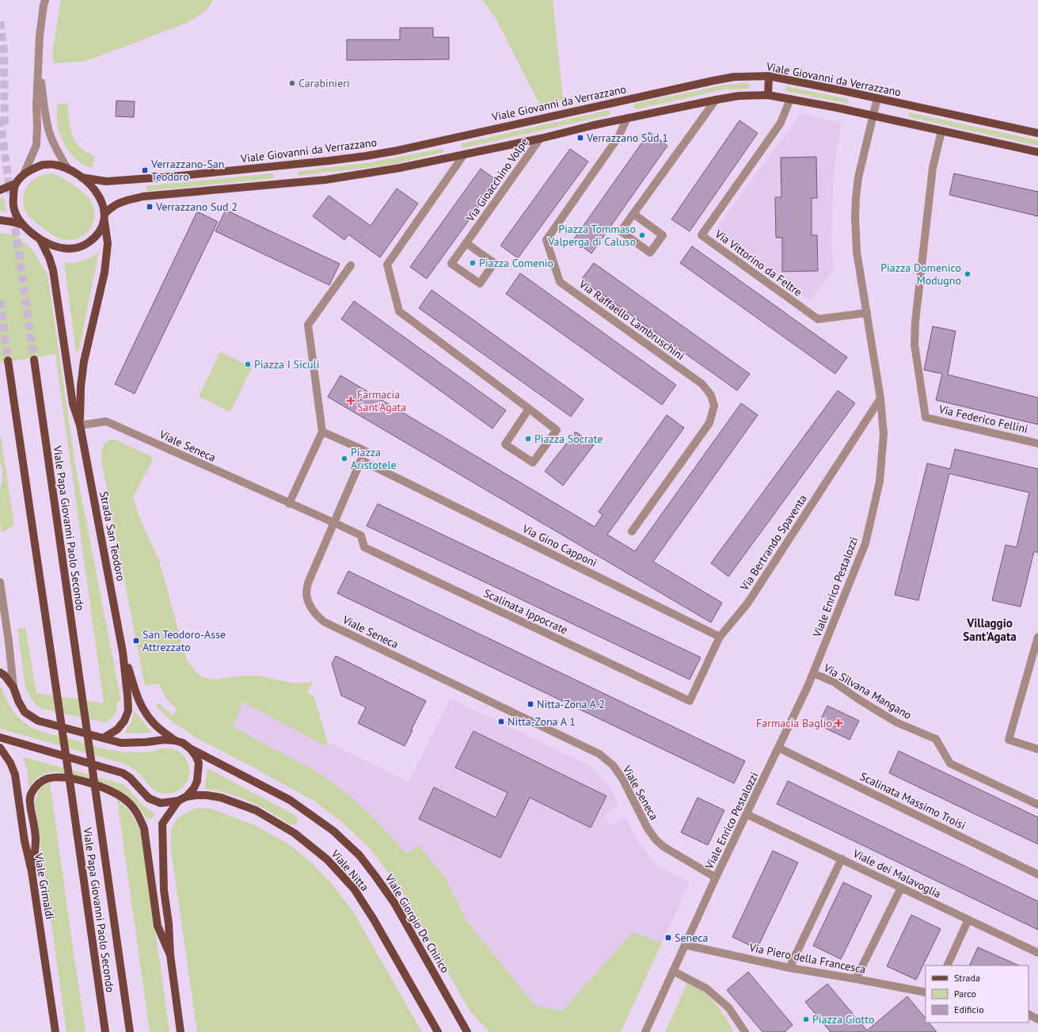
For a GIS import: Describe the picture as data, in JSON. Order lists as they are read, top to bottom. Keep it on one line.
{"streets":{"main road":["Viale Giovanni da Verrazzano","Viale Papa Giovanni Paolo Secondo","Strada San Teodoro","Viale Nitta","Viale Grimaldi","Viale Giorgio De Chirico"],"street":["Via Gioacchino Volpe","Via Vittorino da Feltre","Via Raffaello Lambruschini","Via Federico Fellini","Viale Seneca","Via Bertrando Spaventa","Via Gino Capponi","Viale Enrico Pestalozzi","Scalinata Ippocrate","Via Silvana Mangano","Scalinata Massimo Troisi","Viale dei Malavoglia","Via Piero della Francesca"]},"crossings":[["Viale Giovanni da Verrazzano","Strada San Teodoro"],["Viale Giovanni da Verrazzano","Viale Enrico Pestalozzi"],["Via Vittorino da Feltre","Viale Enrico Pestalozzi"],["Viale Seneca","Strada San Teodoro"],["Viale Seneca","Viale Enrico Pestalozzi"],["Viale Seneca","Scalinata Ippocrate"],["Via Bertrando Spaventa","Via Gino Capponi"],["Via Bertrando Spaventa","Viale Enrico Pestalozzi"],["Via Bertrando Spaventa","Scalinata Ippocrate"],["Viale Enrico Pestalozzi","Via Silvana Mangano"],["Viale Enrico Pestalozzi","Scalinata Massimo Troisi"],["Viale Enrico Pestalozzi","Viale dei Malavoglia"],["Viale Enrico Pestalozzi","Via Piero della Francesca"]],"districts":["Villaggio Sant'Agata"],"places":{"other":["Carabinieri","Piazza Tommaso Valperga di Caluso","Piazza Comenio","Piazza Domenico Modugno","Piazza I Siculi","Piazza Socrate","Piazza Aristotele","Piazza Giotto"],"transit":["Verrazzano Sud 1","Verrazzano-San Teodoro","Verrazzano Sud 2","San Teodoro-Asse Attrezzato","Nitta-Zona A 2","Nitta-Zona A 1","Seneca"],"health":["Farmacia Sant'Agata","Farmacia Baglio"]},"legend":["Strada","Parco","Edificio"]}
